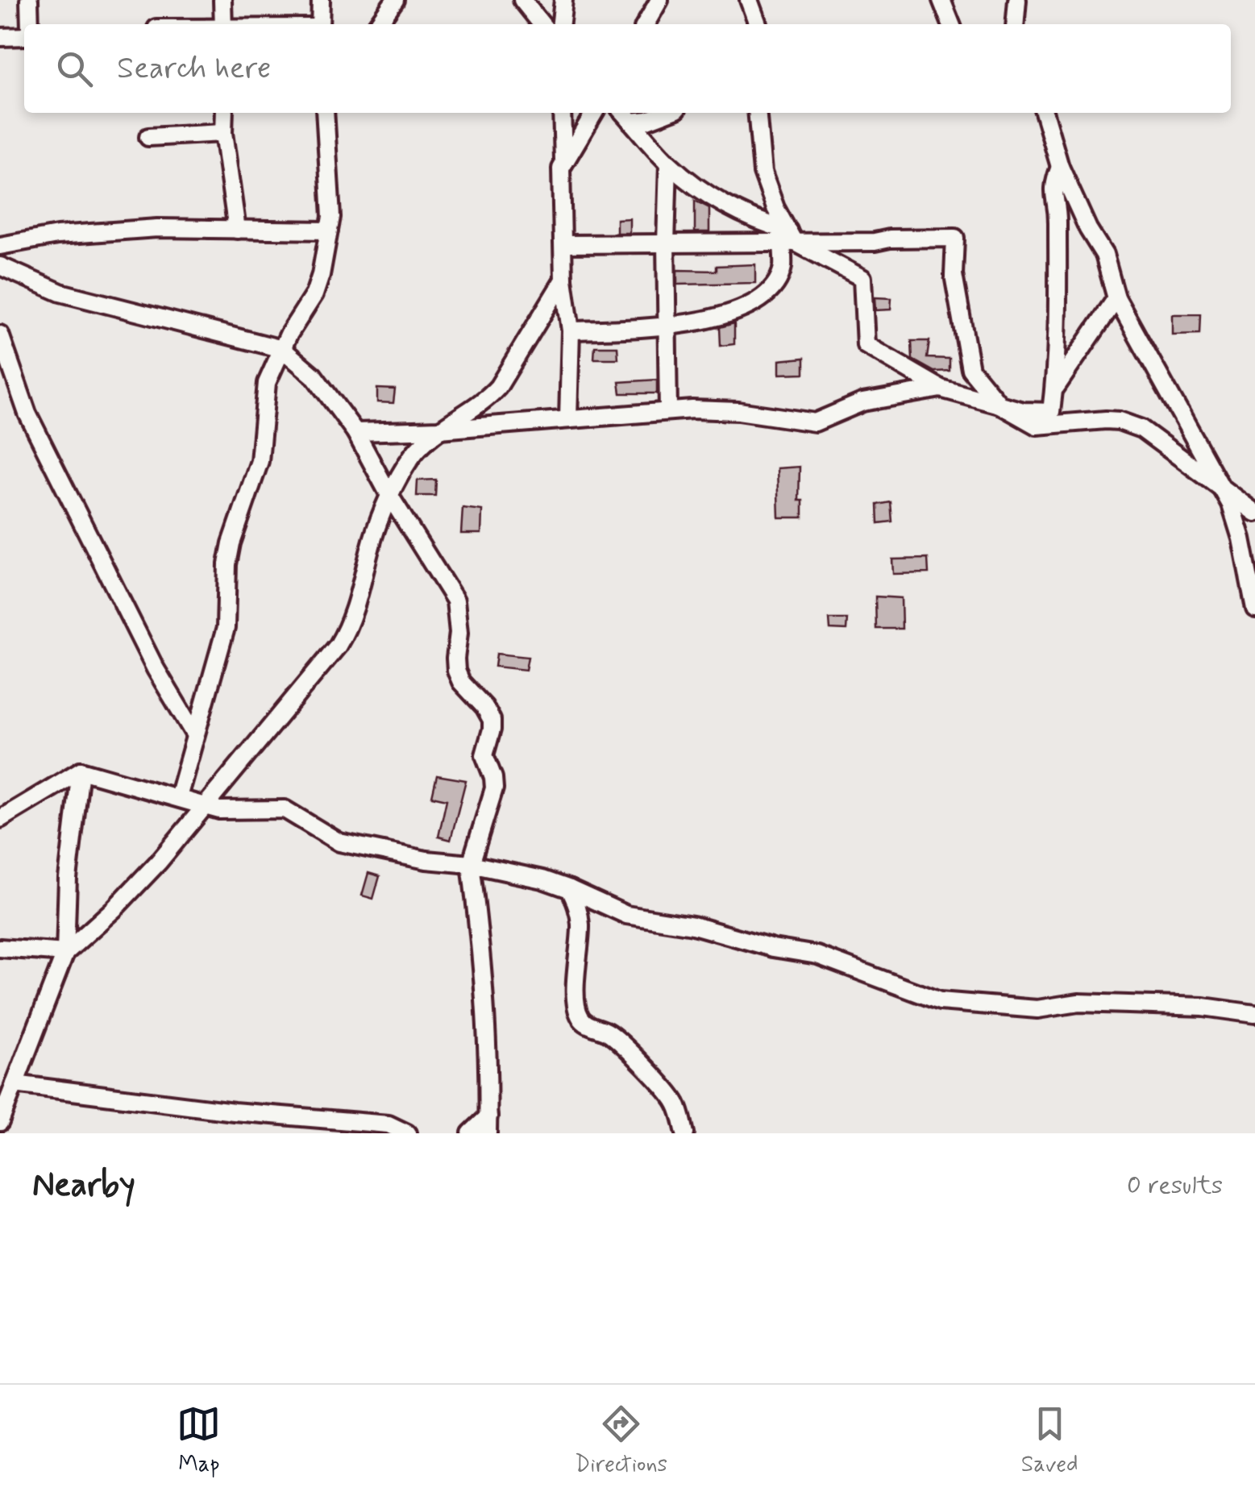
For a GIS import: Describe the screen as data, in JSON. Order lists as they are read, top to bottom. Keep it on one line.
{"page":{"search":"Search here","heading":["Nearby","0 results"],"nav":["Map","Directions","Saved"]}}
